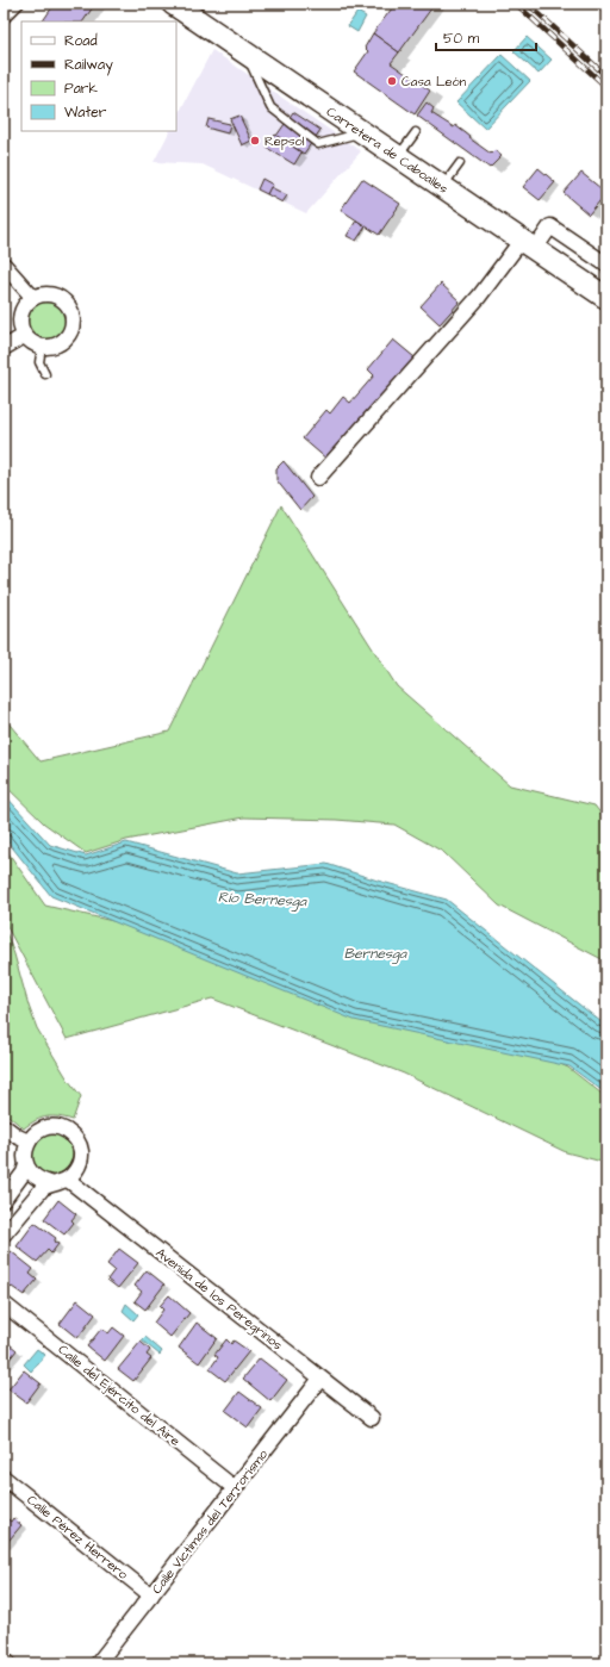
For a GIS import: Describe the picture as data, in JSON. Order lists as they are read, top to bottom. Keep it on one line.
{"streets":{"main road":["Carretera de Caboalles"],"street":["Avenida de los Peregrinos","Calle del Ejército del Aire","Calle Víctimas del Terrorismo","Calle Pérez Herrero"]},"crossings":[["Avenida de los Peregrinos","Calle Víctimas del Terrorismo"],["Calle del Ejército del Aire","Calle Víctimas del Terrorismo"],["Calle Víctimas del Terrorismo","Calle Pérez Herrero"]],"water":["Río Bernesga","Bernesga"],"places":["Casa León","Repsol"],"legend":["Road","Railway","Park","Water"],"scale_bar":"50 m"}
